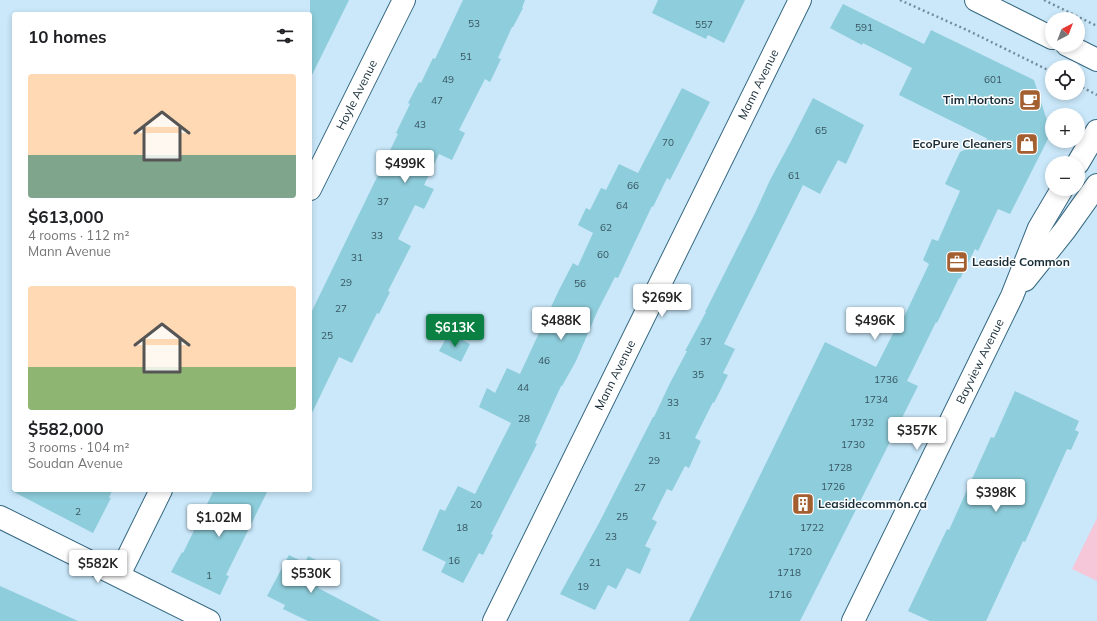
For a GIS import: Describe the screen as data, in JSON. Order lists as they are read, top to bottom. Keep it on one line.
{"streets":{"street":["Mann Avenue","Hoyle Avenue","Bayview Avenue"]},"places":{"cafe":["Tim Hortons"],"shop":["EcoPure Cleaners"],"office":["Leaside Common"],"building":["Leasidecommon.ca"]},"house_numbers":["53","557","591","51","49","601","47","43","65","70","61","66","37","64","62","33","60","31","29","56","27","25","37","46","35","1736","44","1734","33","28","1732","31","1730","29","1728","1726","27","20","2","25","18","1722","23","1720","16","21","1718","1","19","1716"],"north":"top right","page":{"map_buttons":["+","−"],"heading":"10 homes","list":[{"name":"$613,000","note":"4 rooms · 112 m² · Mann Avenue"},{"name":"$582,000","note":"3 rooms · 104 m² · Soudan Avenue"}],"price":["$499K","$269K","$488K","$496K","$613K","$357K","$398K","$1.02M","$582K","$530K"]}}
